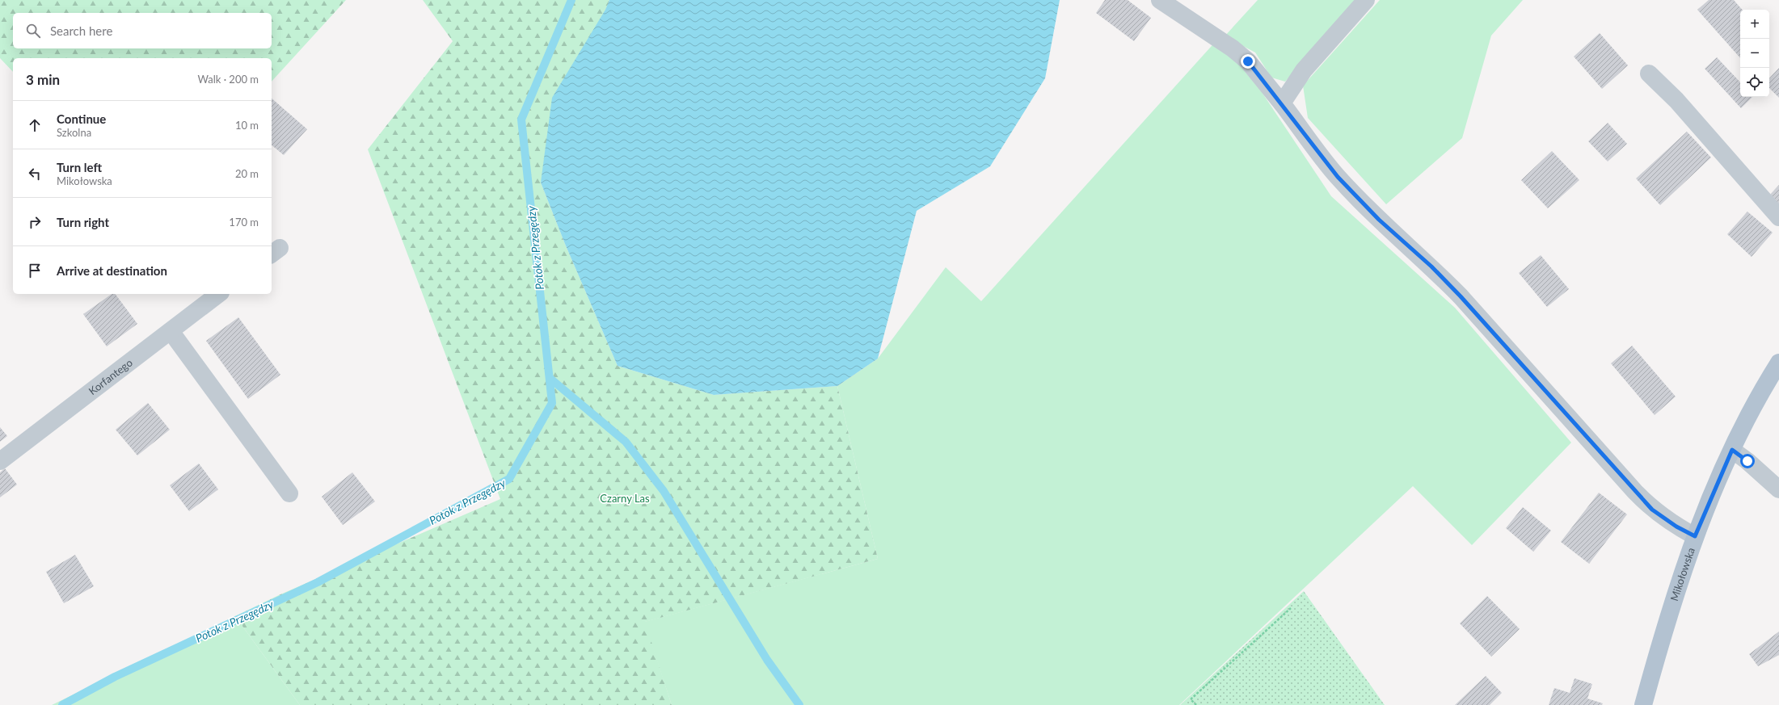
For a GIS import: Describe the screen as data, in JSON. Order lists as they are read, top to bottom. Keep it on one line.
{"streets":{"main road":["Mikołowska"],"street":["Korfantego"]},"water":["Potok z Przegędzy"],"parks":["Czarny Las"],"page":{"map_buttons":["+","−"],"search":"Search here","heading":["3 min","Walk · 200 m"],"list":[["Continue","Szkolna","10 m"],["Turn left","Mikołowska","20 m"],["Turn right","170 m"],"Arrive at destination"]}}
